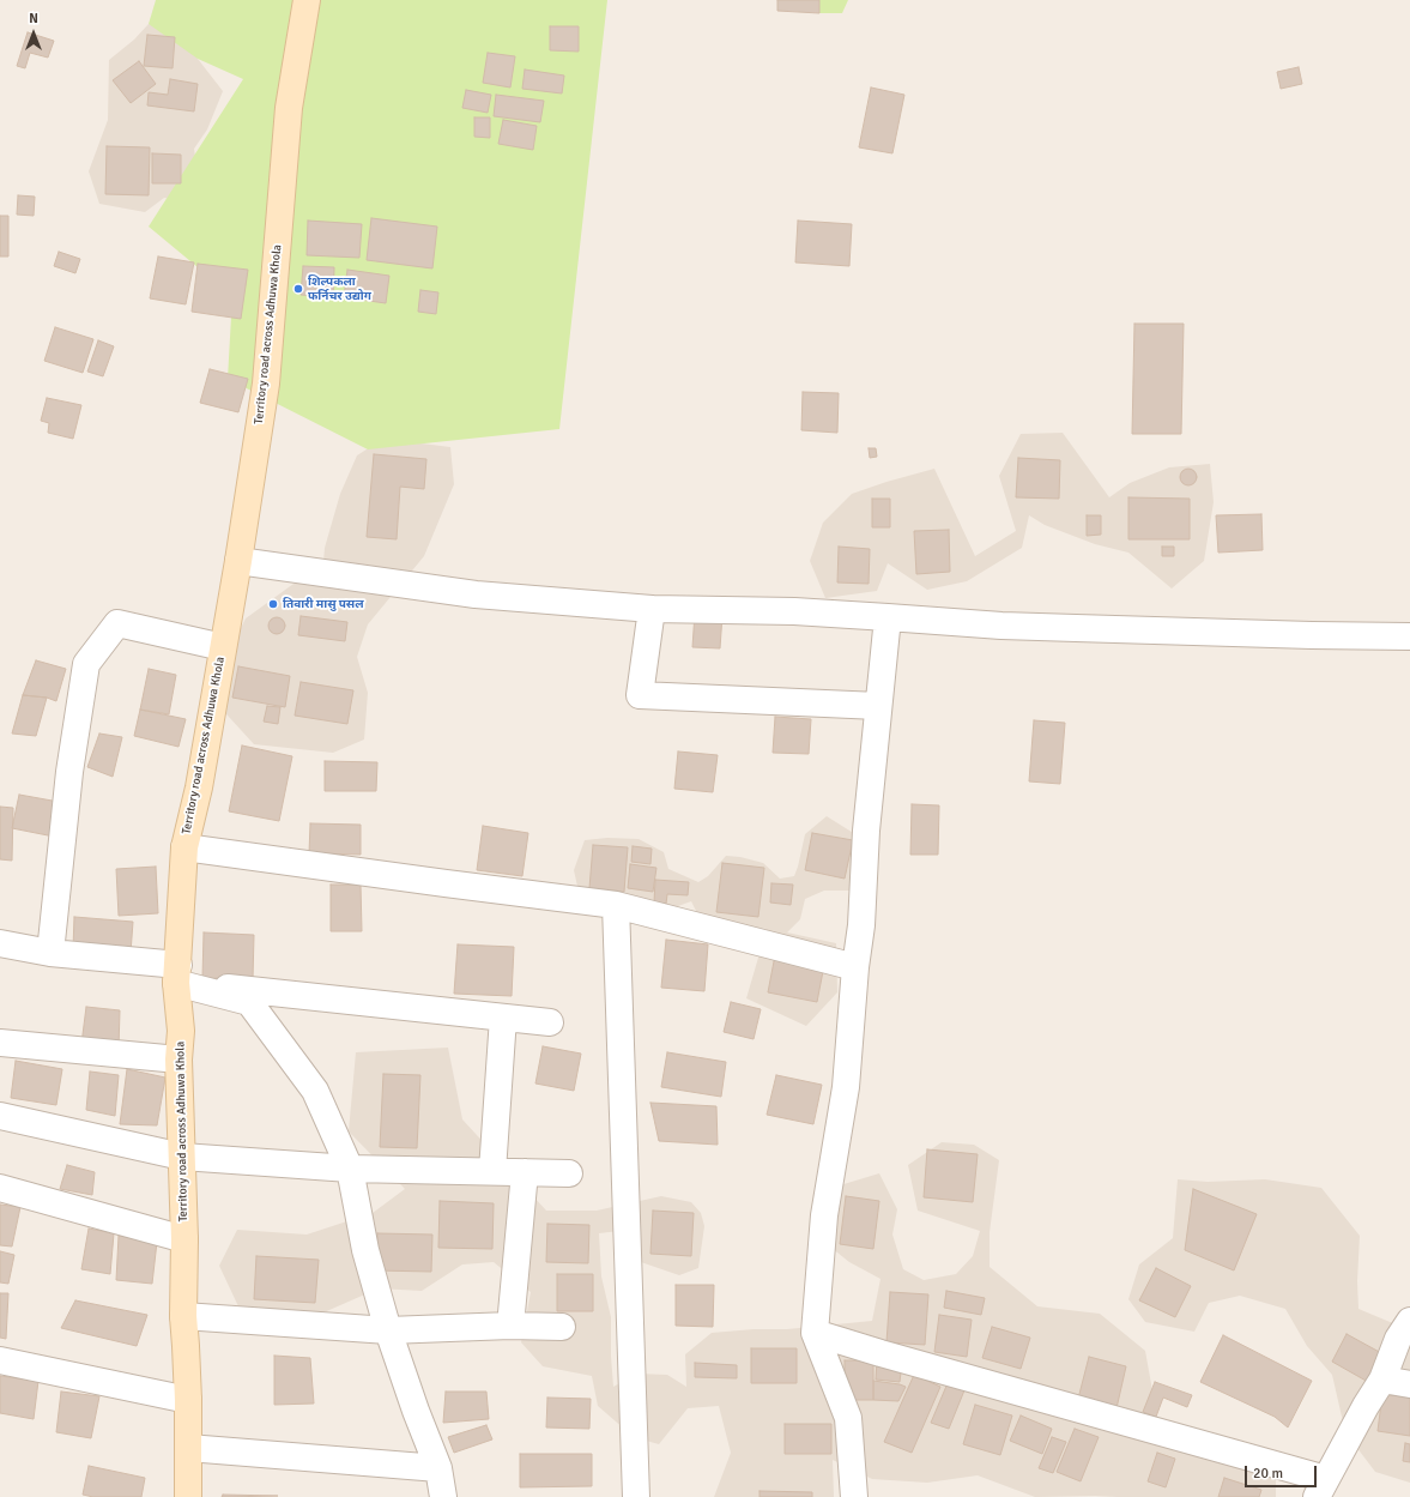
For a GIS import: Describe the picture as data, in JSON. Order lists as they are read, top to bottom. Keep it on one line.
{"streets":{"street":["Territory road across Adhuwa Khola"]},"places":["शिल्पकला फर्निचर उद्योग","तिवारी मासु पसल"],"scale_bar":"20 m","north":"top"}
